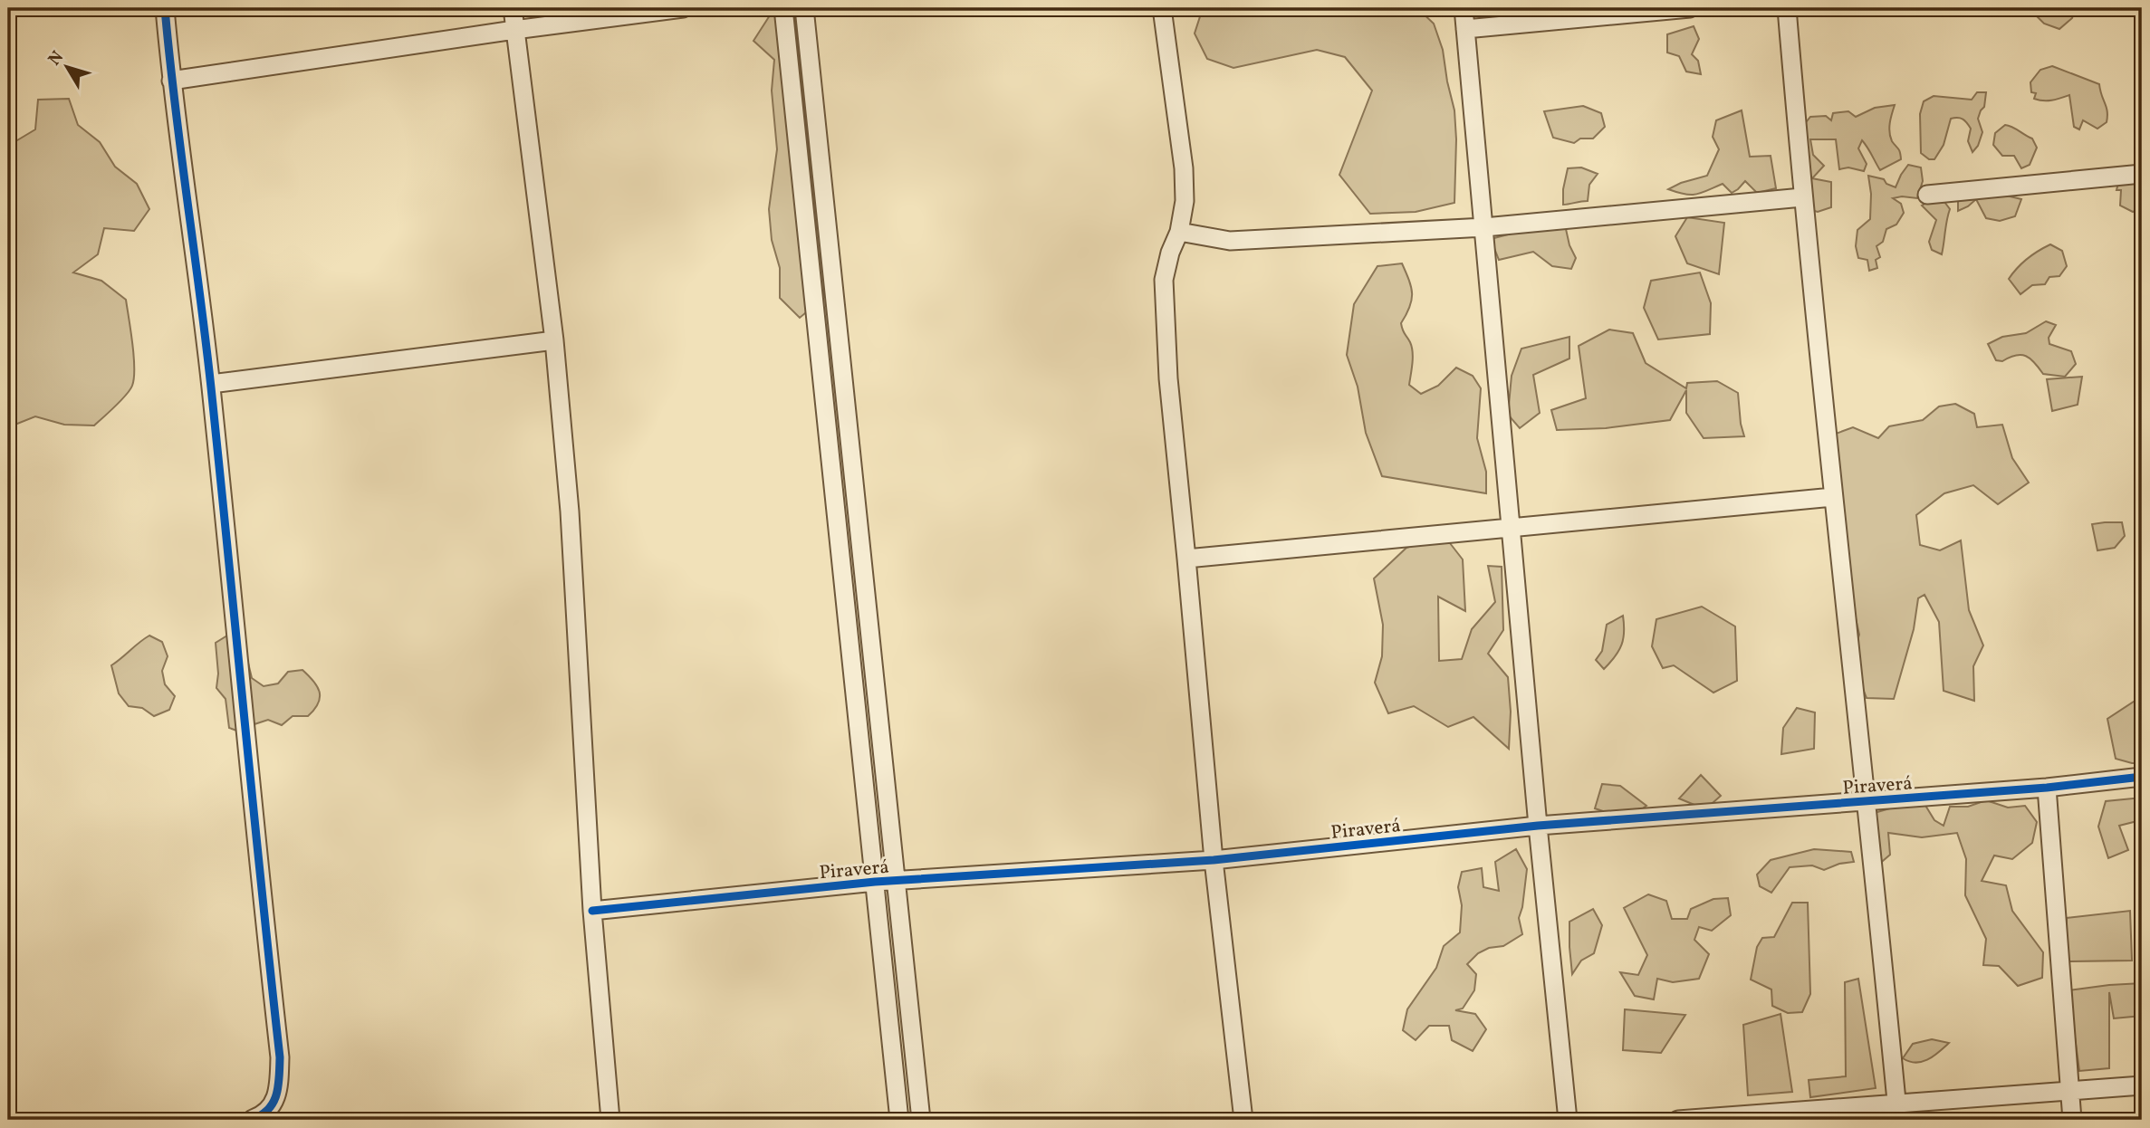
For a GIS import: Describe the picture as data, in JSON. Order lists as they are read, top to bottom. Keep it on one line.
{"streets":{"street":["Piraverá"]},"north":"top left"}
